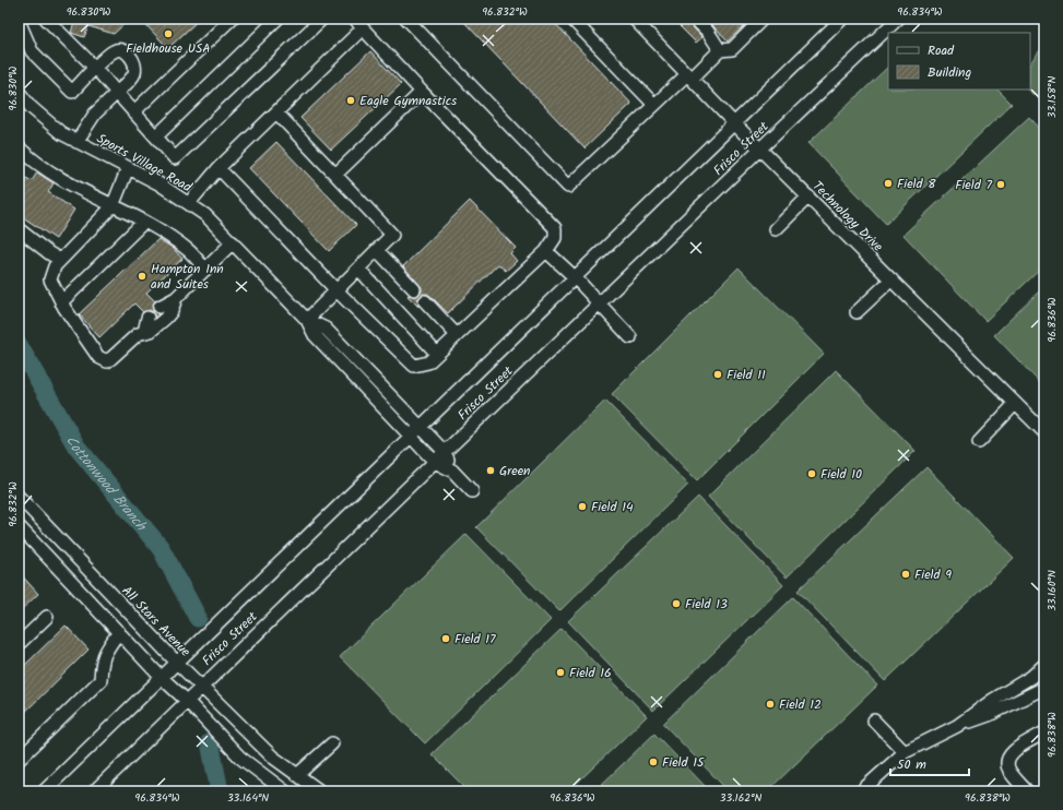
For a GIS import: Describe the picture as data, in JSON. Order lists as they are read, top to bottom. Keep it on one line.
{"streets":{"street":["Frisco Street","Sports Village Road","Technology Drive","All Stars Avenue"]},"crossings":[["Frisco Street","Sports Village Road"],["Frisco Street","Technology Drive"],["Frisco Street","All Stars Avenue"]],"water":["Cottonwood Branch"],"places":["Fieldhouse USA","Eagle Gymnastics","Field 8","Field 7","Hampton Inn and Suites","Field 11","Green","Field 10","Field 14","Field 9","Field 13","Field 17","Field 16","Field 12","Field 15"],"legend":["Road","Building"],"scale_bar":"50 m","coordinates":["96.830°W","96.832°W","96.834°W","33.158°N","96.836°W","33.160°N","96.838°W","33.164°N","33.162°N"]}
